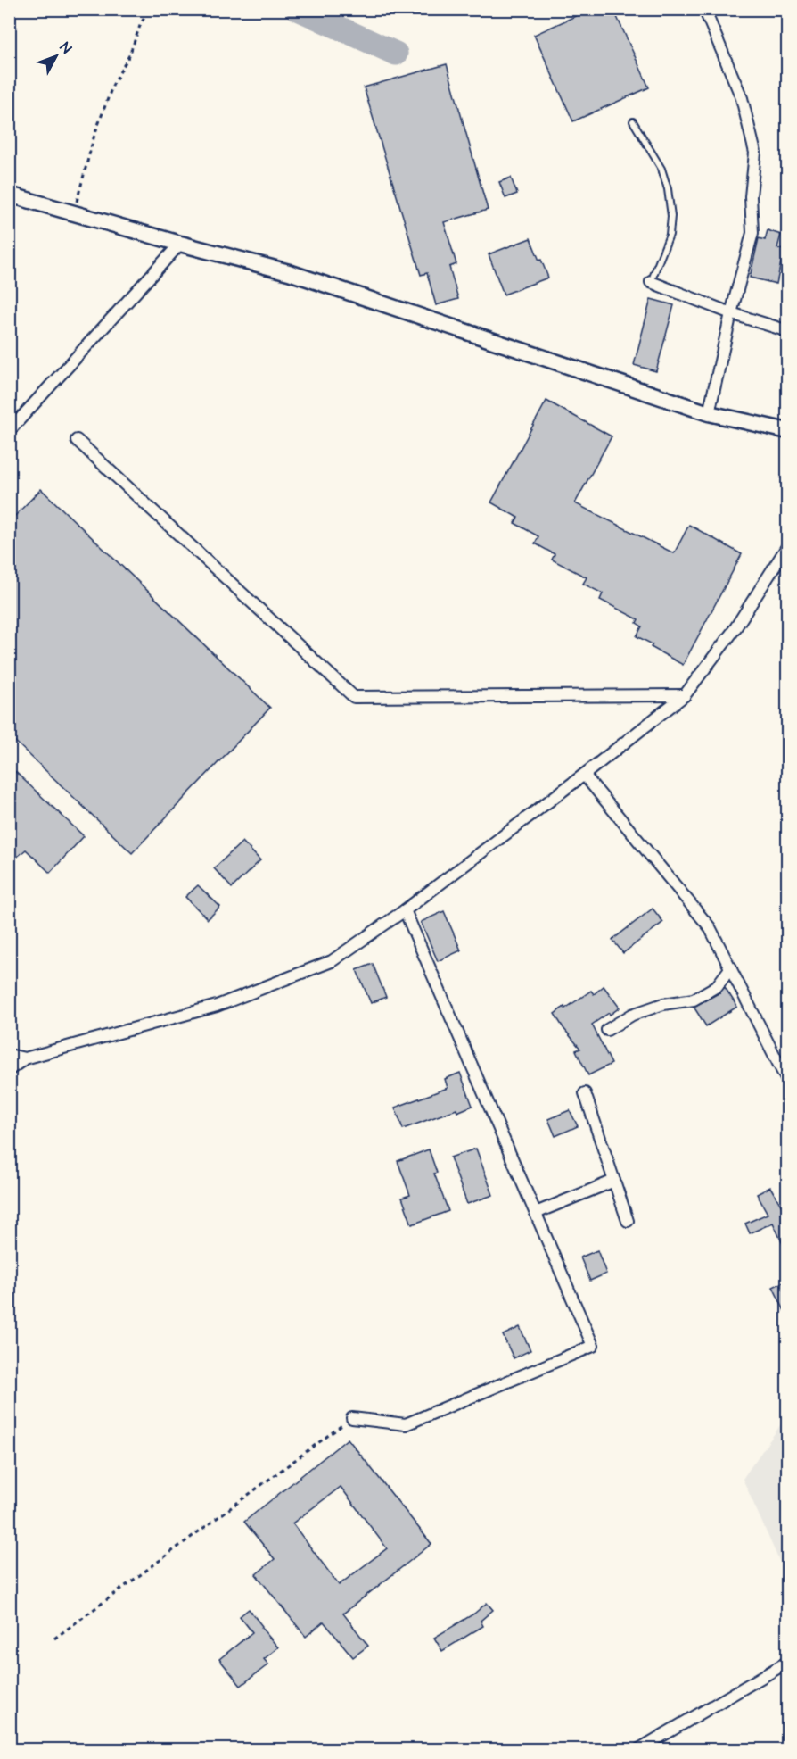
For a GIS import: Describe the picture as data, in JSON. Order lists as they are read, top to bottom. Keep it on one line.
{"north":"top right"}
